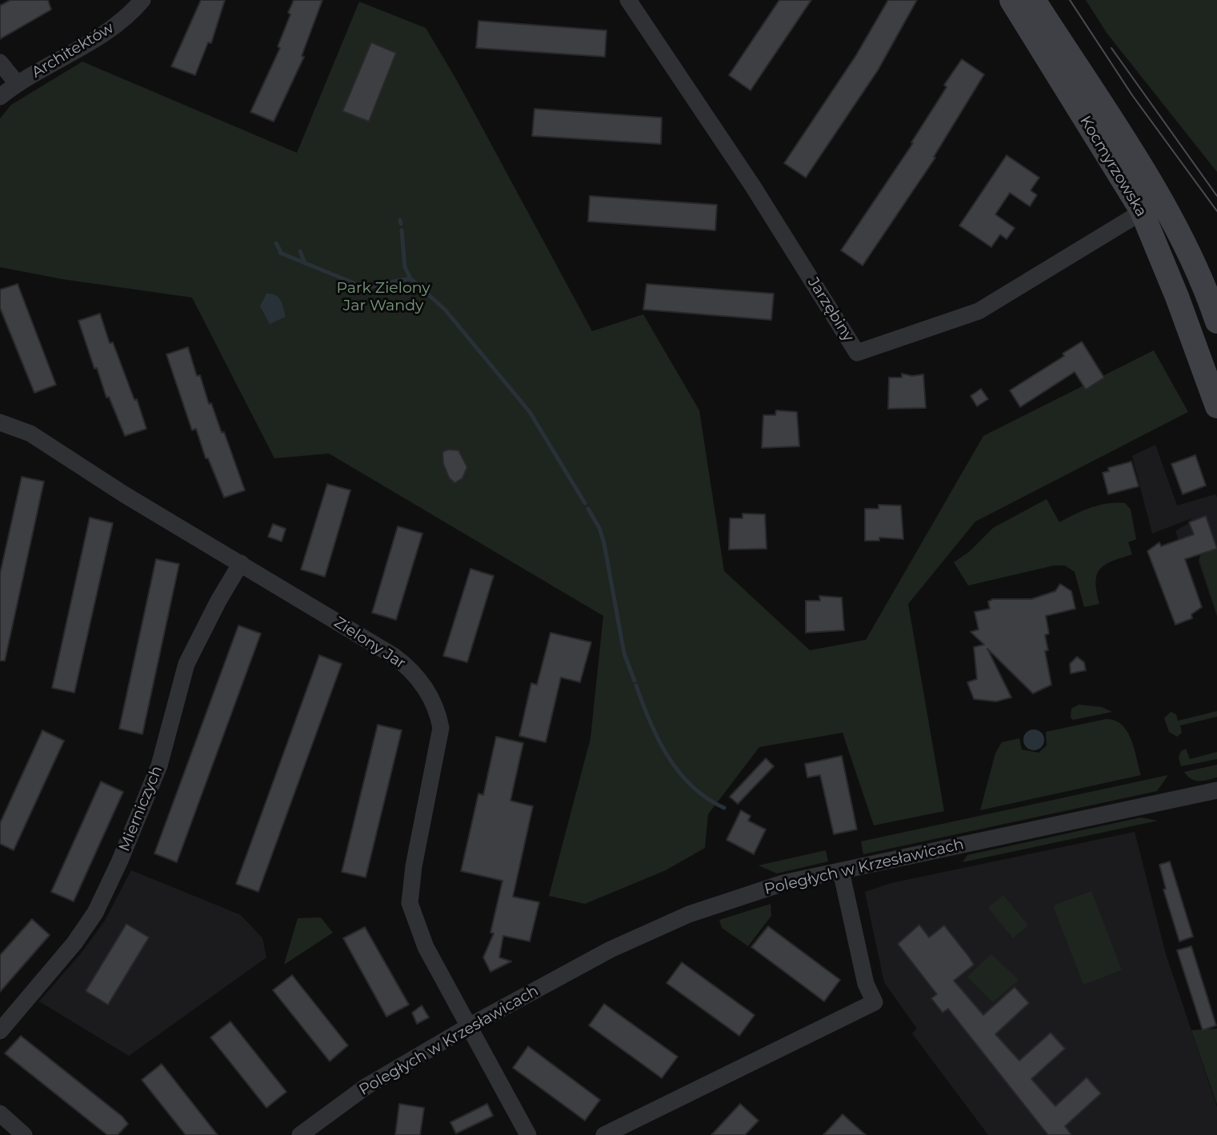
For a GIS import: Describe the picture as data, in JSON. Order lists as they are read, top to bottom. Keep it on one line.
{"streets":{"main road":["Kocmyrzowska"],"street":["Architektów","Jarzębiny","Zielony Jar","Mierniczych","Poległych w Krzesławicach"]},"crossings":[["Kocmyrzowska","Jarzębiny"],["Zielony Jar","Mierniczych"],["Zielony Jar","Poległych w Krzesławicach"]],"parks":["Park Zielony Jar Wandy"]}
